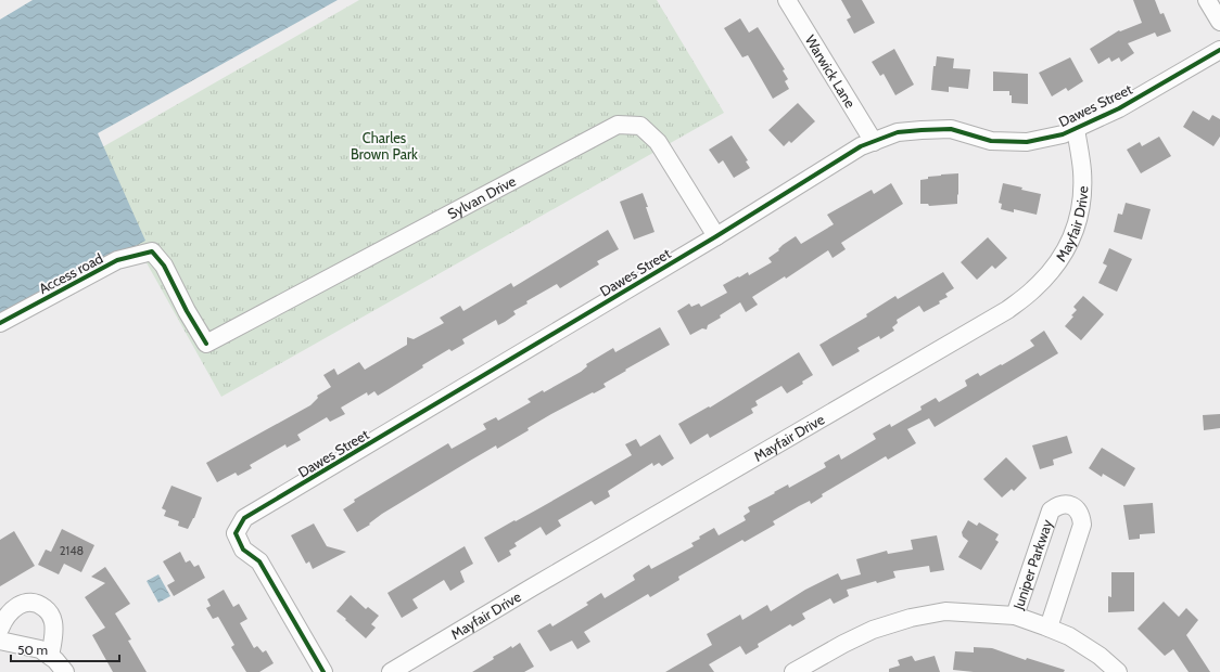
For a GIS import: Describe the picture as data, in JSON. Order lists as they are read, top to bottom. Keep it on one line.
{"streets":{"street":["Warwick Lane","Dawes Street","Sylvan Drive","Mayfair Drive","Access road","Juniper Parkway"]},"crossings":[["Warwick Lane","Dawes Street"],["Dawes Street","Sylvan Drive"],["Dawes Street","Mayfair Drive"],["Sylvan Drive","Access road"]],"parks":["Charles Brown Park"],"house_numbers":["2148"],"scale_bar":"50 m"}
